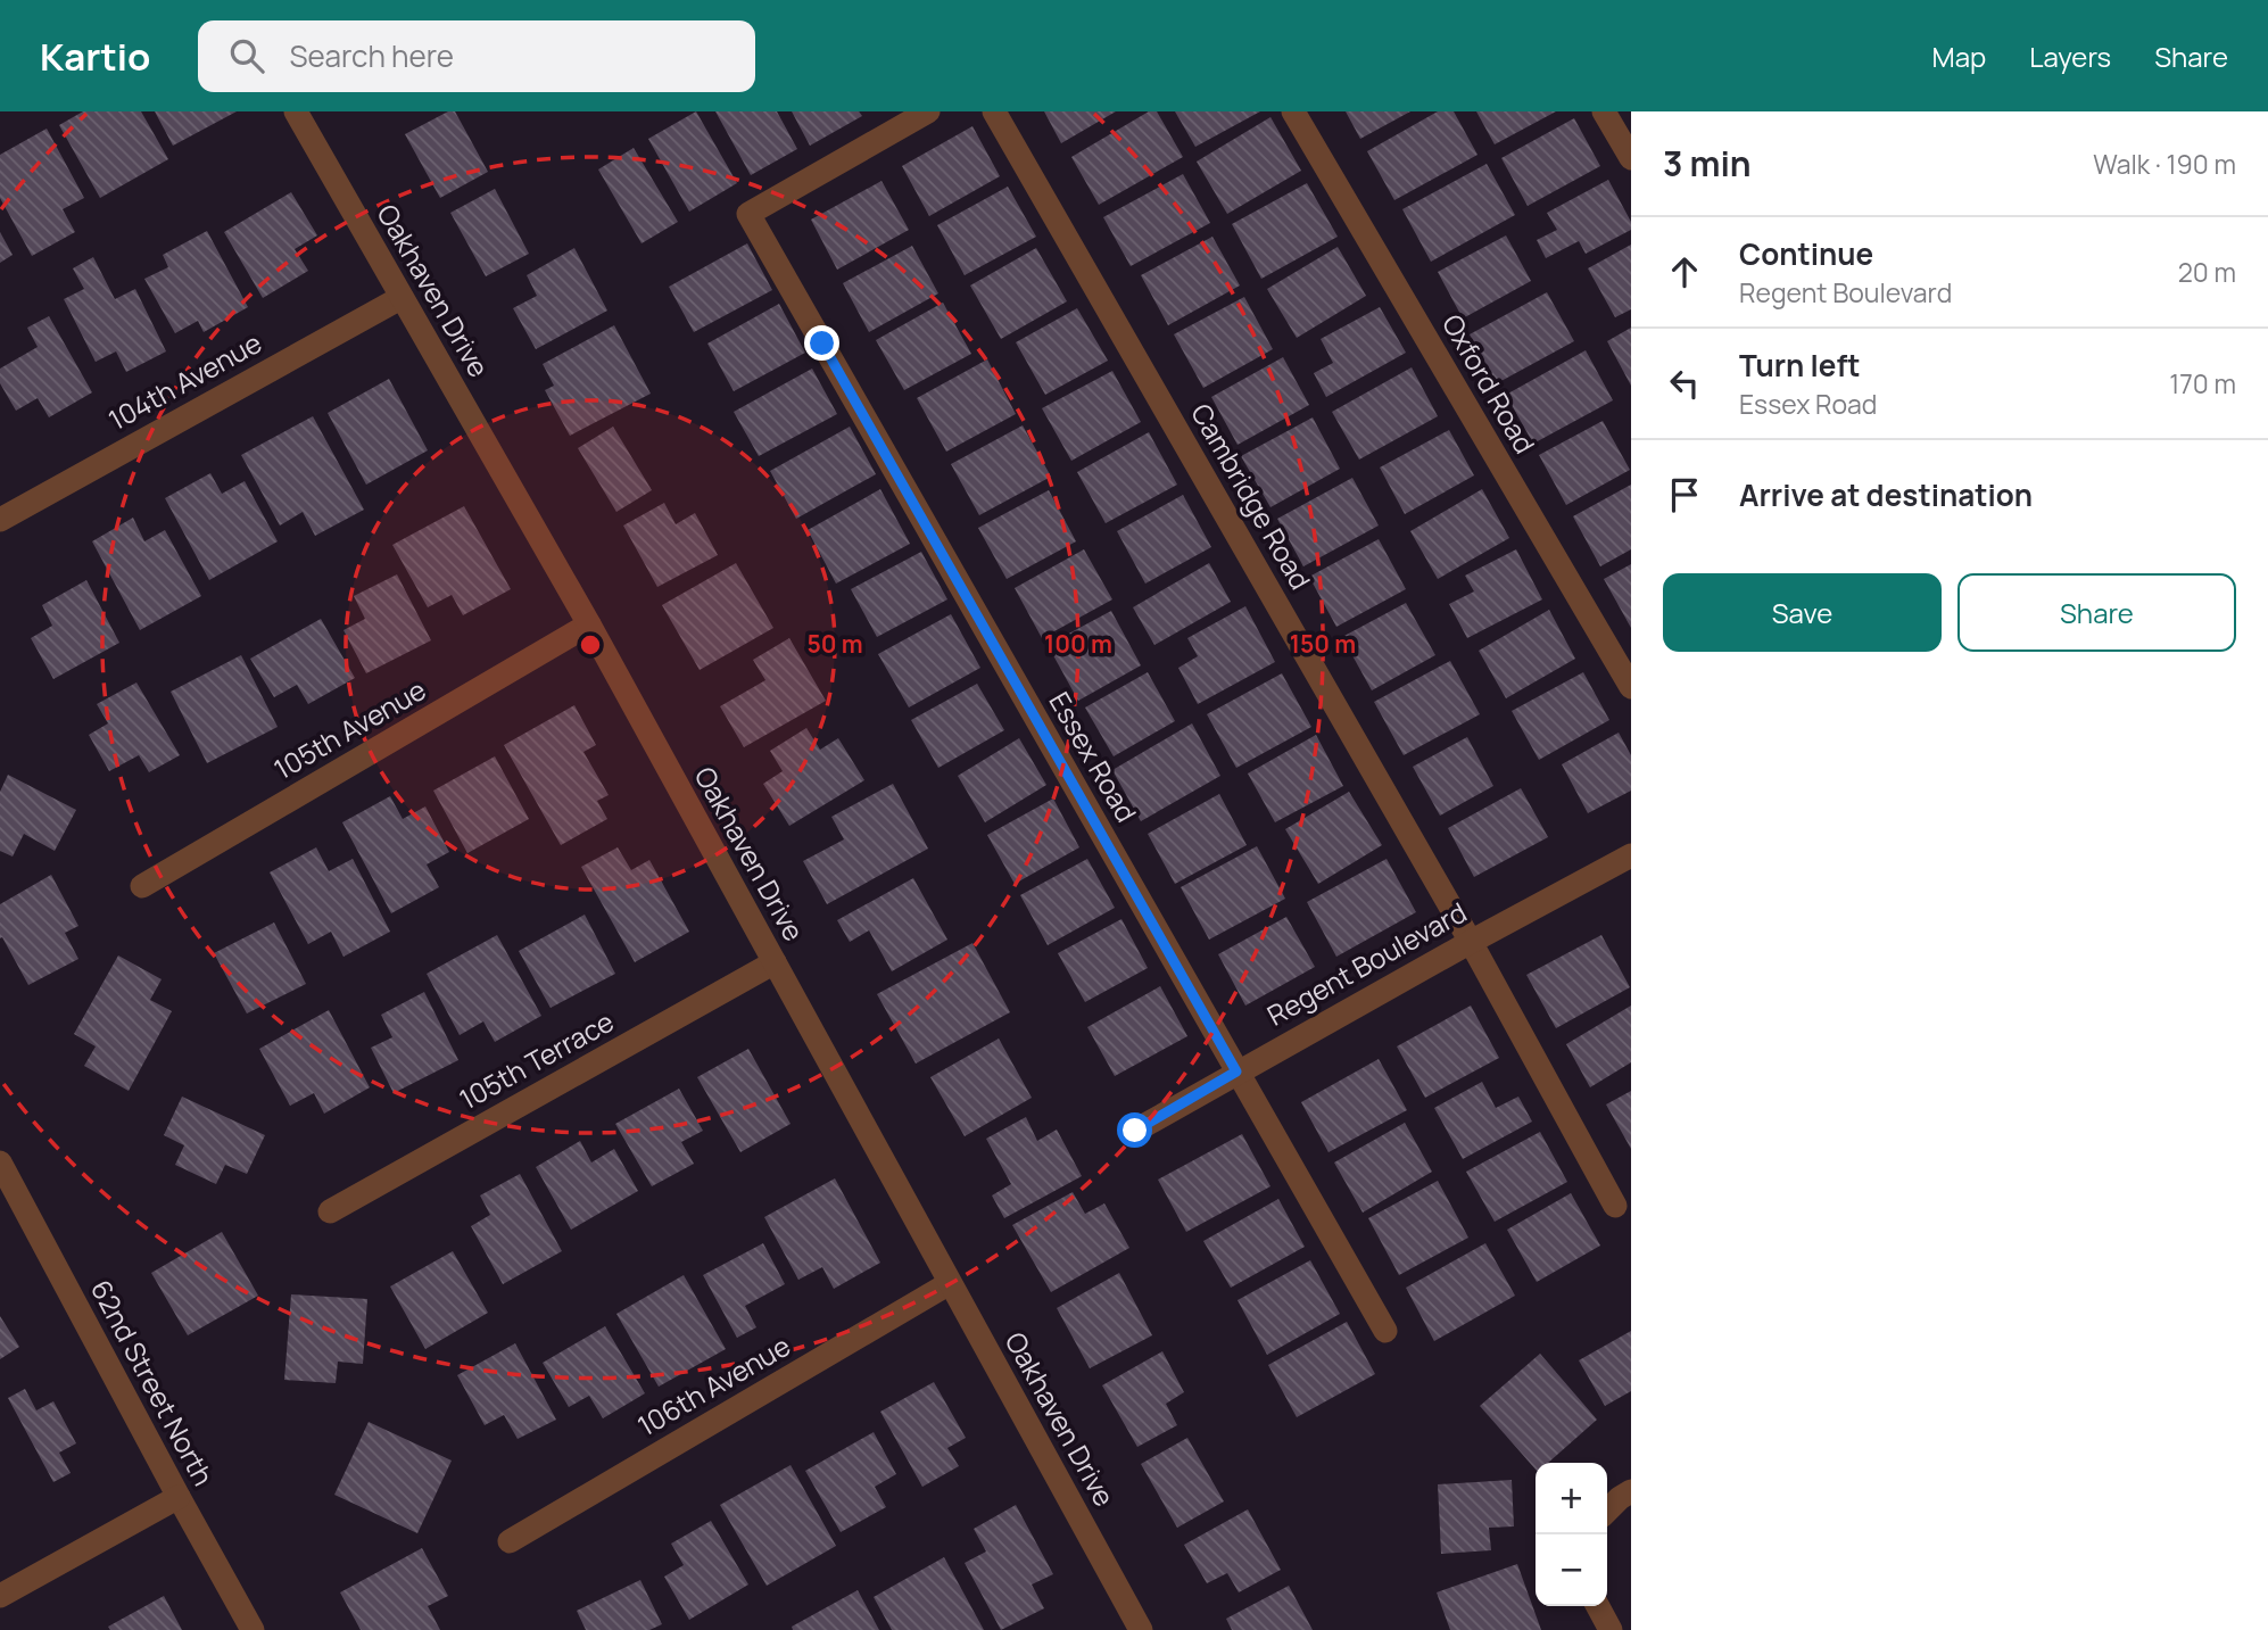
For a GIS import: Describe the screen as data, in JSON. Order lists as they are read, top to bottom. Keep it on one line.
{"streets":{"street":["Oakhaven Drive","104th Avenue","Oxford Road","Cambridge Road","105th Avenue","Essex Road","Regent Boulevard","105th Terrace","62nd Street North","106th Avenue"]},"crossings":[["Oakhaven Drive","104th Avenue"],["Oakhaven Drive","105th Avenue"],["Oakhaven Drive","105th Terrace"],["Oakhaven Drive","106th Avenue"],["Cambridge Road","Regent Boulevard"],["Essex Road","Regent Boulevard"]],"page":{"header":"Kartio","search":"Search here","nav":["Map","Layers","Share"],"heading":["3 min","Walk · 190 m"],"list":[["Continue","Regent Boulevard","20 m"],["Turn left","Essex Road","170 m"],"Arrive at destination"],"buttons":["Save","Share"],"map_buttons":["+","−"]},"rings":["50 m","100 m","150 m"]}
